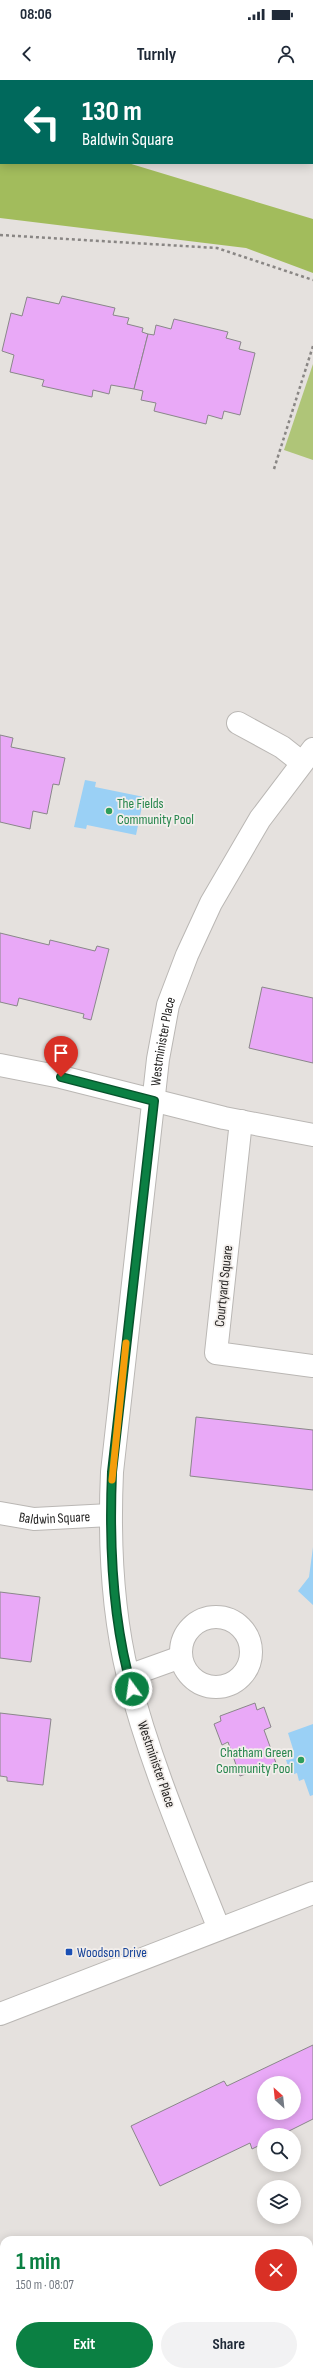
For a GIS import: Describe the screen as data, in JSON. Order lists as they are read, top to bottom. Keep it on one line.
{"streets":{"street":["Westminister Place","Courtyard Square","Baldwin Square"]},"crossings":[["Westminister Place","Baldwin Square"]],"places":{"other":["The Fields Community Pool","Chatham Green Community Pool"],"transit":["Woodson Drive"]},"north":"top left","page":{"status":"08:06","header":"Turnly","turn":["130 m","Baldwin Square"],"heading":["1 min","150 m · 08:07"],"buttons":["Exit","Share"]}}
